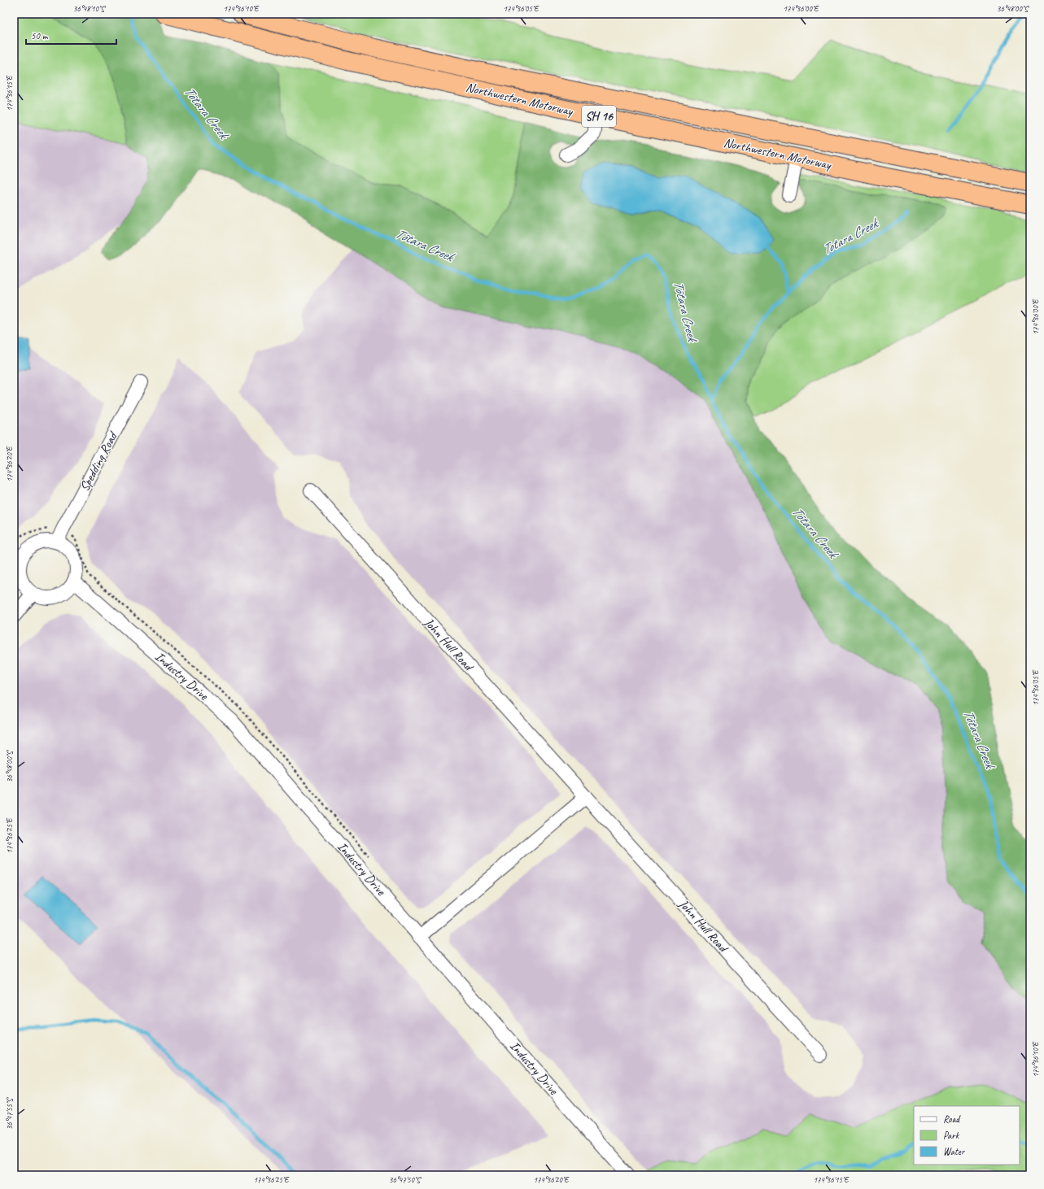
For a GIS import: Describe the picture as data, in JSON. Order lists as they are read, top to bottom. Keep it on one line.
{"streets":{"highway":["Northwestern Motorway","SH 16"],"street":["Spedding Road","John Hull Road","Industry Drive"]},"crossings":[["Spedding Road","Industry Drive"]],"water":["Tōtara Creek","Totara Creek"],"legend":["Road","Park","Water"],"scale_bar":"50 m","coordinates":["36°48'10\"S","174°36'10\"E","174°36'05\"E","174°36'00\"E","36°48'00\"S","174°36'15\"E","174°36'20\"E","174°36'25\"E","36°47'55\"S","36°47'50\"S"]}
